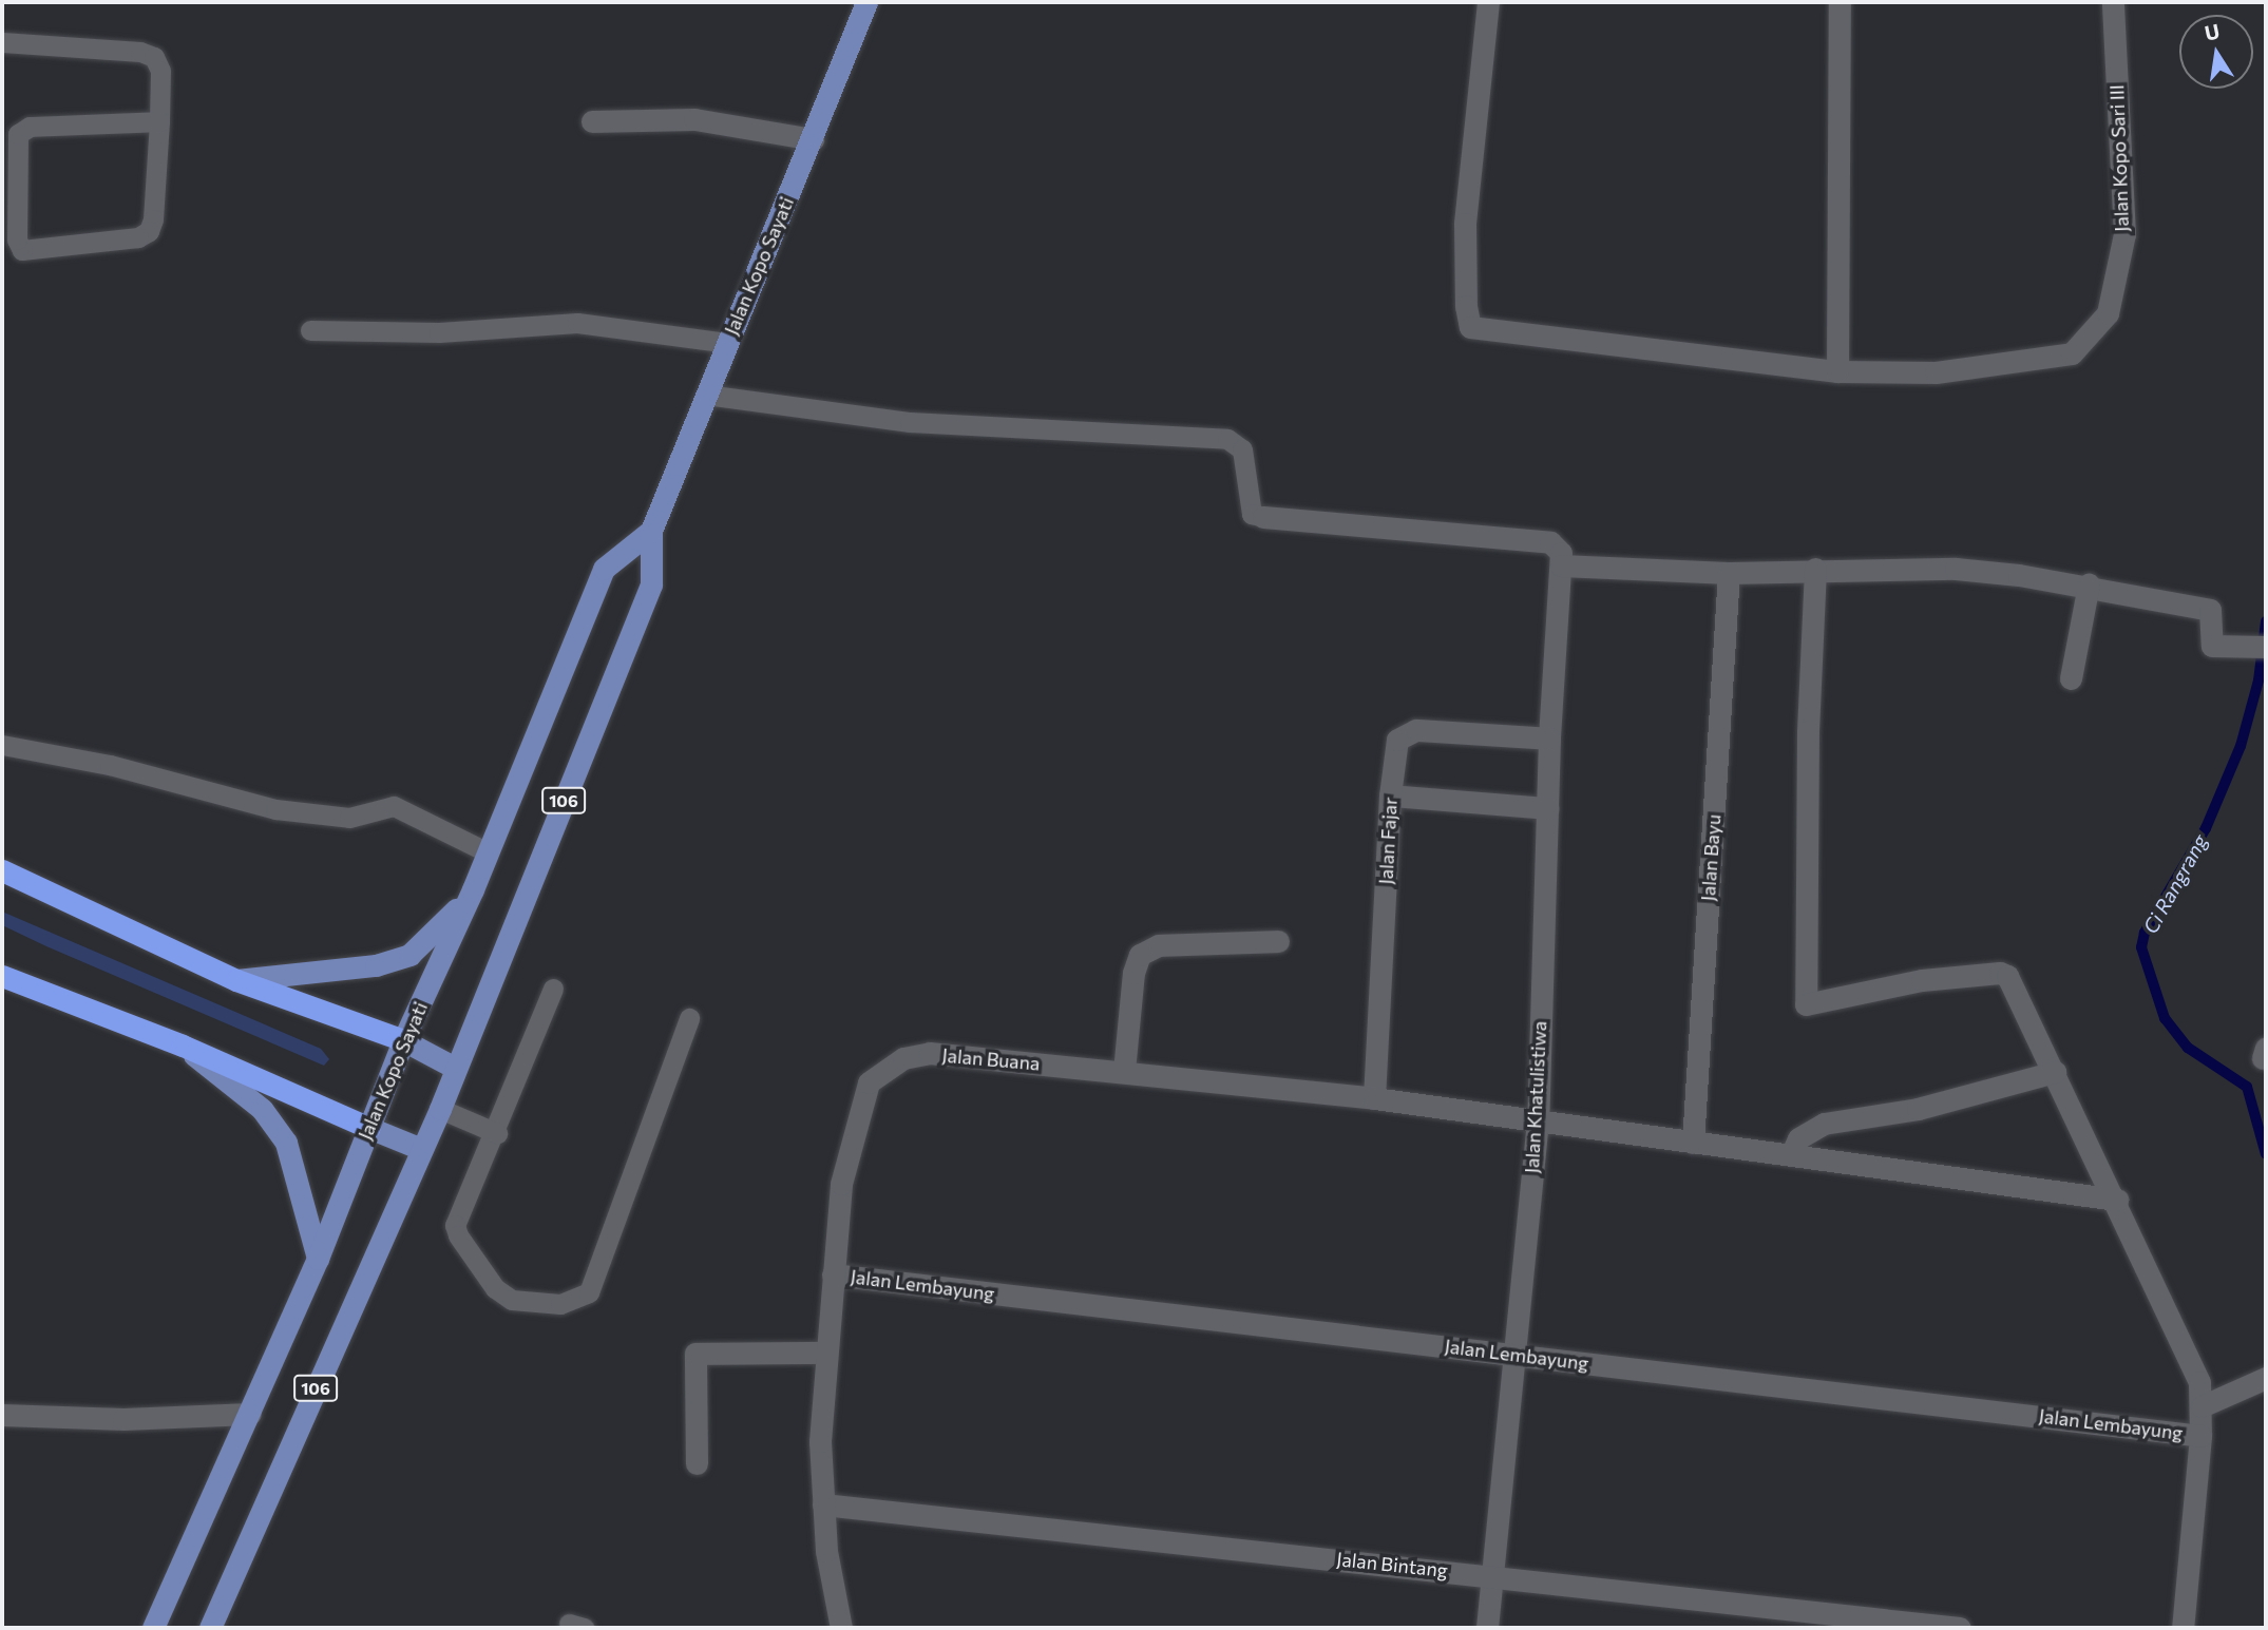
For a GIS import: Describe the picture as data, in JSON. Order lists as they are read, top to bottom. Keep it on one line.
{"streets":{"main road":["Jalan Kopo Sayati","106"],"street":["Jalan Kopo Sari III","Jalan Fajar","Jalan Bayu","Jalan Buana","Jalan Khatulistiwa","Jalan Lembayung","Jalan Bintang"]},"crossings":[["Jalan Fajar","Jalan Buana"],["Jalan Fajar","Jalan Khatulistiwa"],["Jalan Bayu","Jalan Buana"],["Jalan Buana","Jalan Khatulistiwa"],["Jalan Buana","Jalan Lembayung"],["Jalan Buana","Jalan Bintang"],["Jalan Khatulistiwa","Jalan Lembayung"],["Jalan Khatulistiwa","Jalan Bintang"]],"water":["Ci Rangrang"],"north":"top"}
